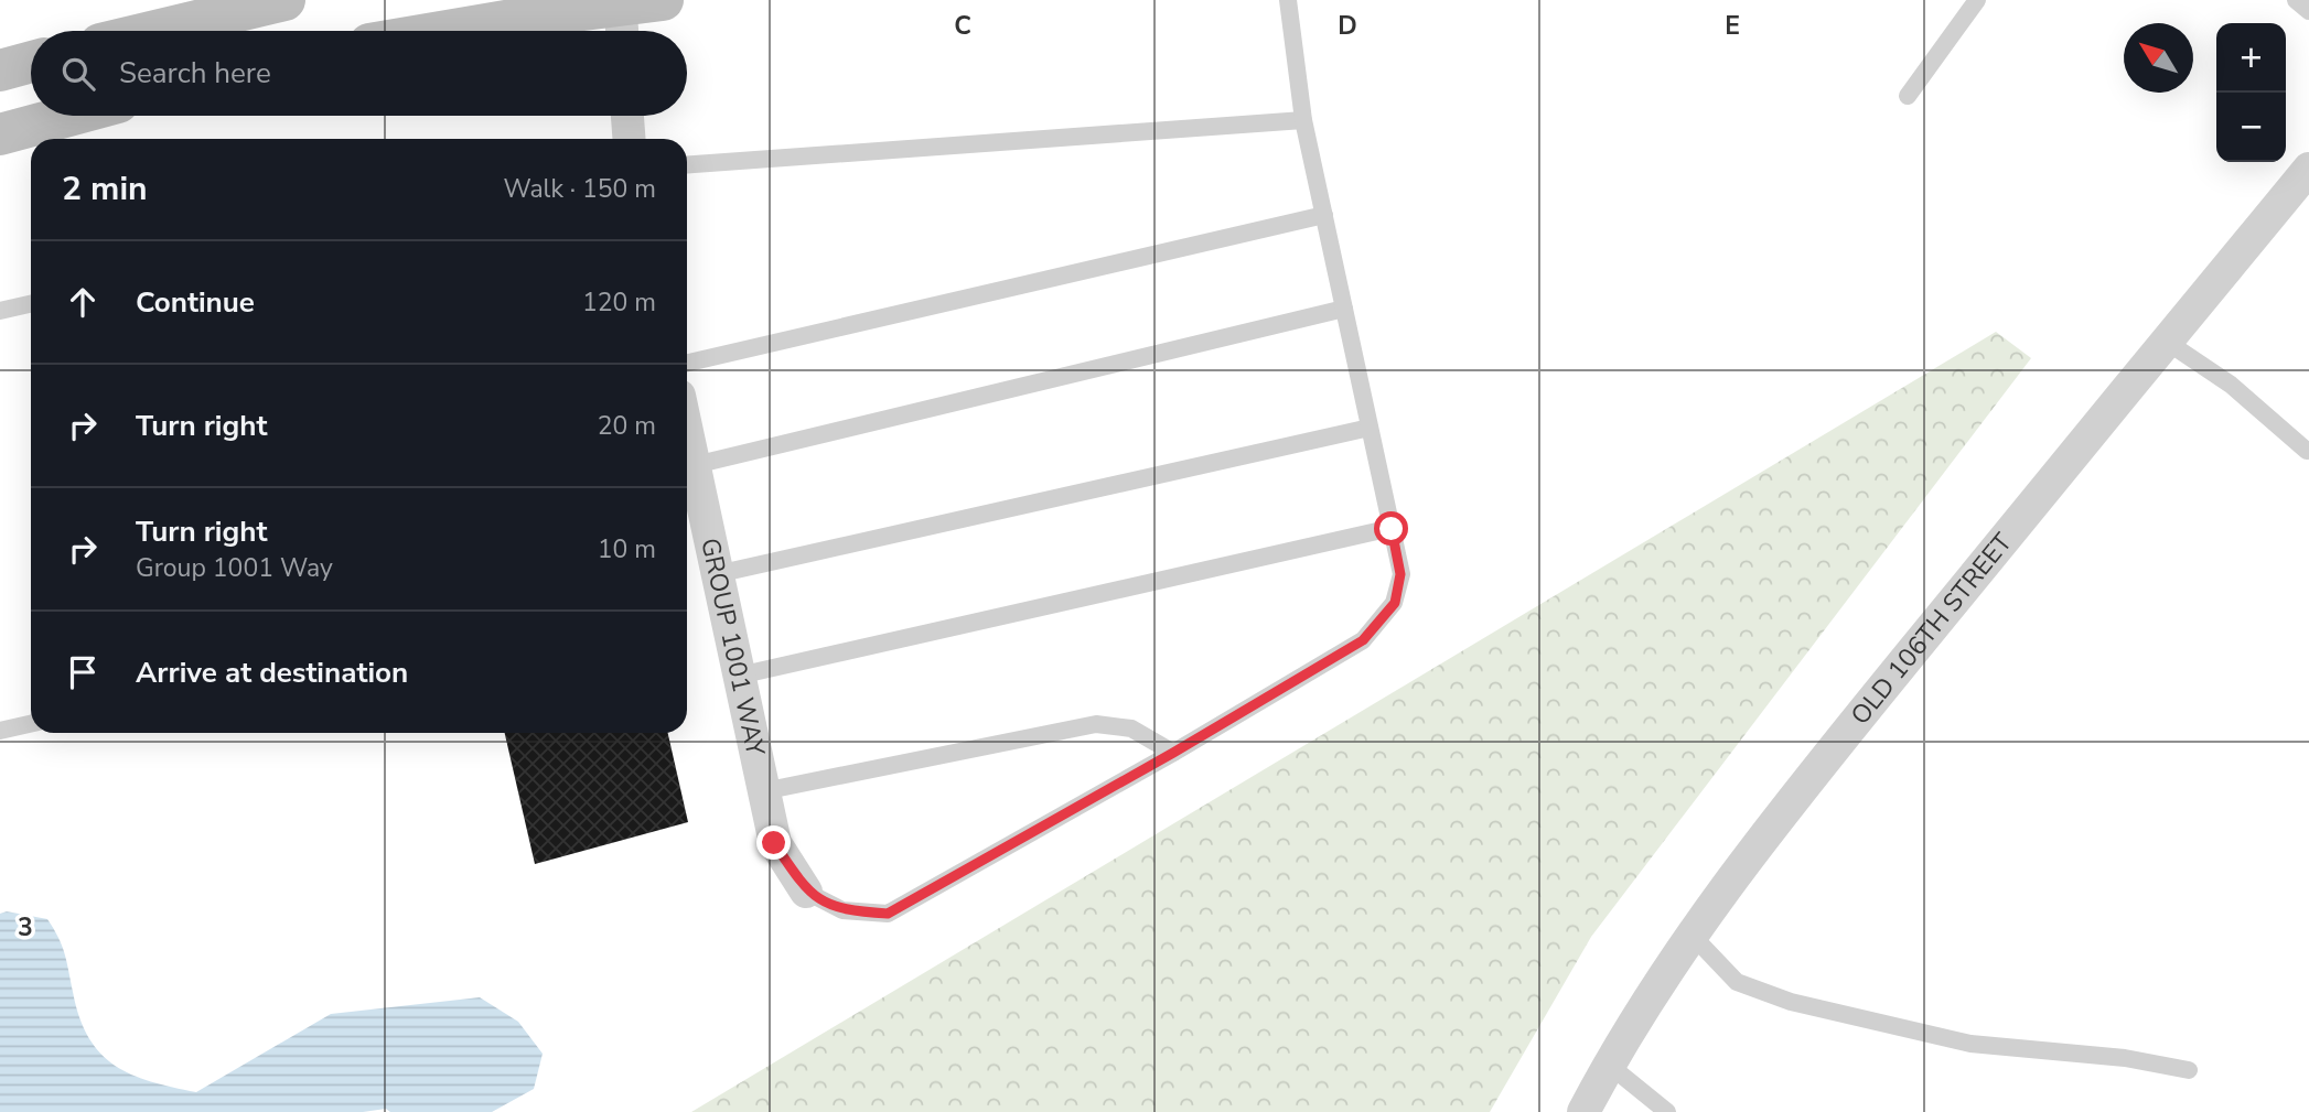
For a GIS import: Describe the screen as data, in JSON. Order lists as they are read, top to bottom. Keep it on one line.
{"streets":{"street":["OLD 106TH STREET","GROUP 1001 WAY"]},"north":"top left","page":{"map_buttons":["+","−"],"search":"Search here","heading":["2 min","Walk · 150 m"],"list":[["Continue","120 m"],["Turn right","20 m"],["Turn right","Group 1001 Way","10 m"],"Arrive at destination"]},"grid":{"columns":["C","D","E"],"rows":["3"]}}
